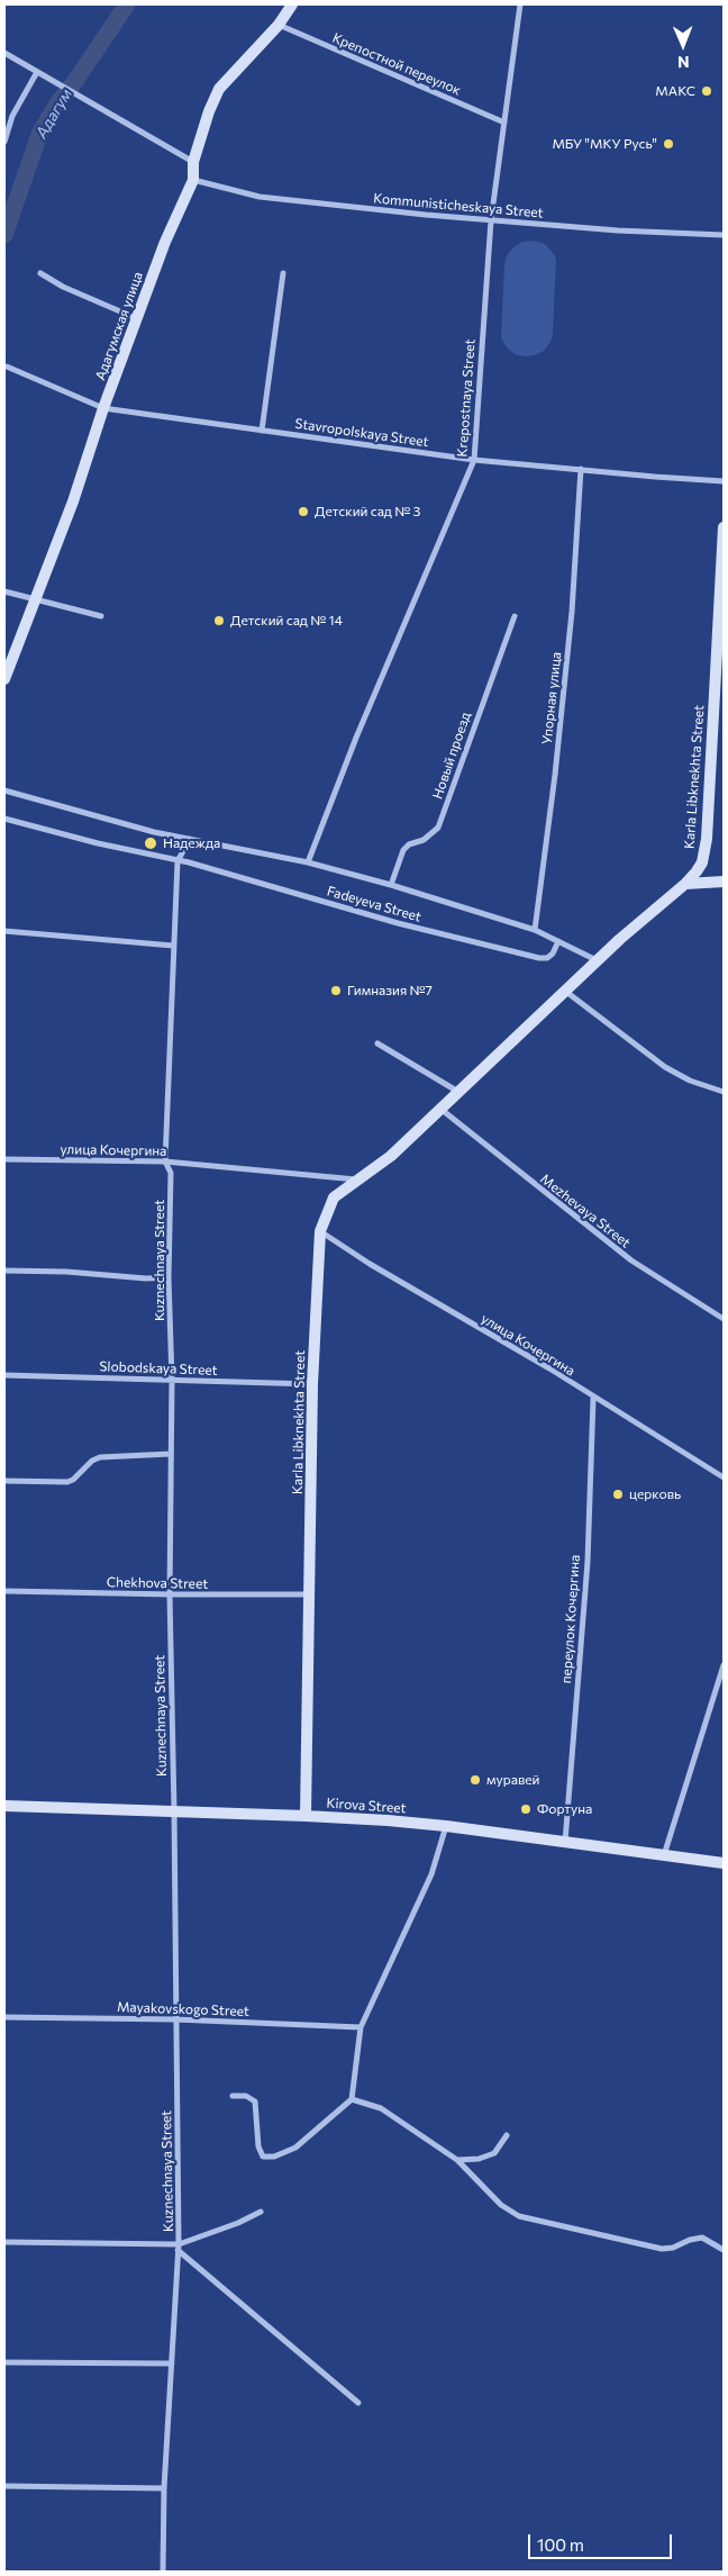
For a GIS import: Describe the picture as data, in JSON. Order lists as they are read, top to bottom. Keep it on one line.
{"streets":{"main road":["Адагумская улица","Karla Libknekhta Street","Kirova Street"],"street":["Крепостной переулок","Kommunisticheskaya Street","Krepostnaya Street","Stavropolskaya Street","Упорная улица","Новый проезд","Fadeyeva Street","улица Кочергина","Mezhevaya Street","Kuznechnaya Street","Slobodskaya Street","Chekhova Street","переулок Кочергина","Mayakovskogo Street"]},"crossings":[["Крепостной переулок","Адагумская улица"],["Крепостной переулок","Krepostnaya Street"],["Kommunisticheskaya Street","Адагумская улица"],["Kommunisticheskaya Street","Krepostnaya Street"],["Адагумская улица","Stavropolskaya Street"],["Krepostnaya Street","Stavropolskaya Street"],["Krepostnaya Street","Fadeyeva Street"],["Stavropolskaya Street","Упорная улица"],["Упорная улица","Fadeyeva Street"],["Новый проезд","Fadeyeva Street"],["Karla Libknekhta Street","Fadeyeva Street"],["Karla Libknekhta Street","улица Кочергина"],["Karla Libknekhta Street","Mezhevaya Street"],["Karla Libknekhta Street","Slobodskaya Street"],["Karla Libknekhta Street","Chekhova Street"],["Karla Libknekhta Street","Kirova Street"],["Fadeyeva Street","Kuznechnaya Street"],["улица Кочергина","Kuznechnaya Street"],["улица Кочергина","переулок Кочергина"],["Kuznechnaya Street","Slobodskaya Street"],["Kuznechnaya Street","Chekhova Street"],["Kuznechnaya Street","Kirova Street"],["Kuznechnaya Street","Mayakovskogo Street"],["переулок Кочергина","Kirova Street"]],"water":["Адагум"],"places":["МАКС","МБУ \"МКУ Русь\"","Детский сад № 3","Детский сад № 14","Надежда","Гимназия №7","церковь","муравей","Фортуна"],"scale_bar":"100 m","north":"bottom"}
